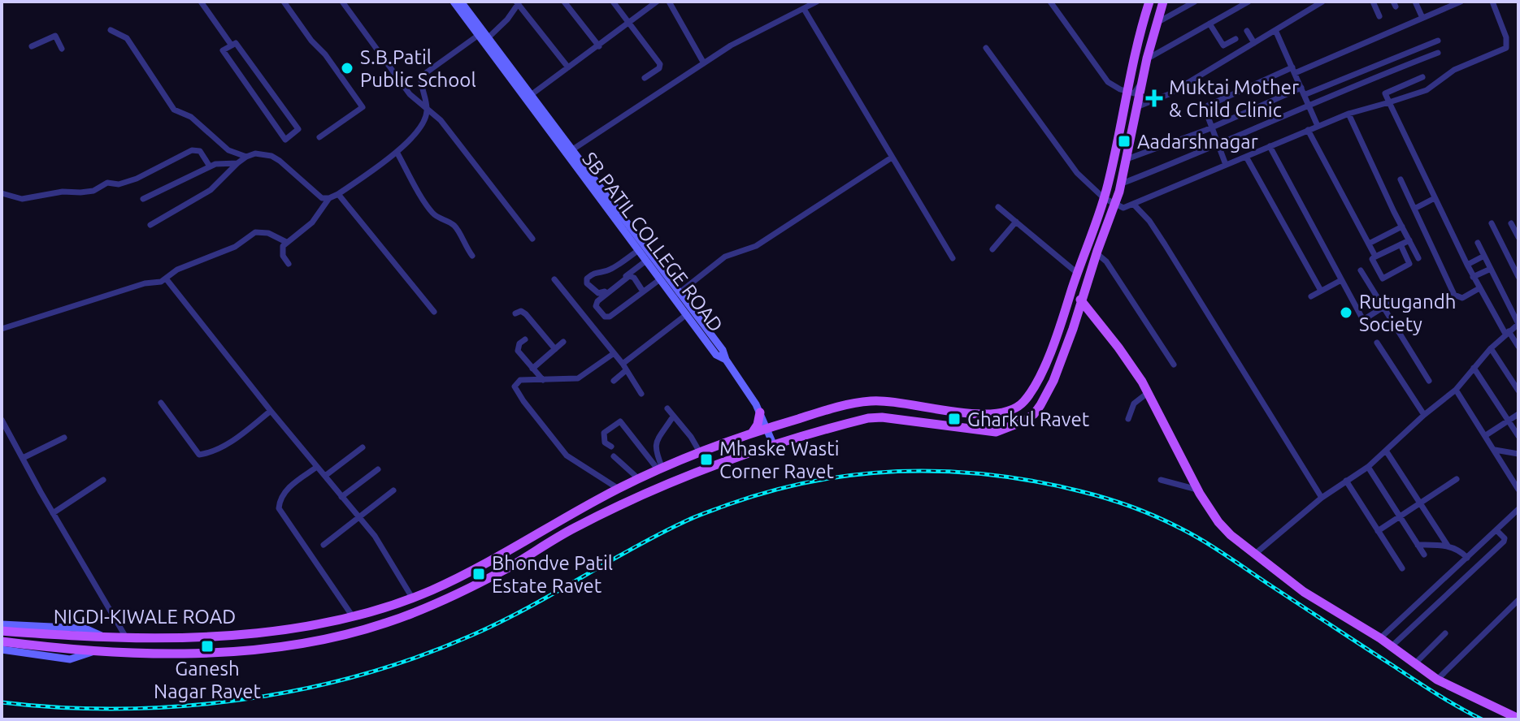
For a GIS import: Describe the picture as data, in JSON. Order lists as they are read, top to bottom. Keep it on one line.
{"streets":{"main road":["NIGDI-KIWALE ROAD"],"street":["SB PATIL COLLEGE ROAD"]},"places":{"other":["S.B.Patil Public School","Rutugandh Society"],"health":["Muktai Mother & Child Clinic"],"transit":["Aadarshnagar","Gharkul Ravet","Mhaske Wasti Corner Ravet","Bhondve Patil Estate Ravet","Ganesh Nagar Ravet"]}}
